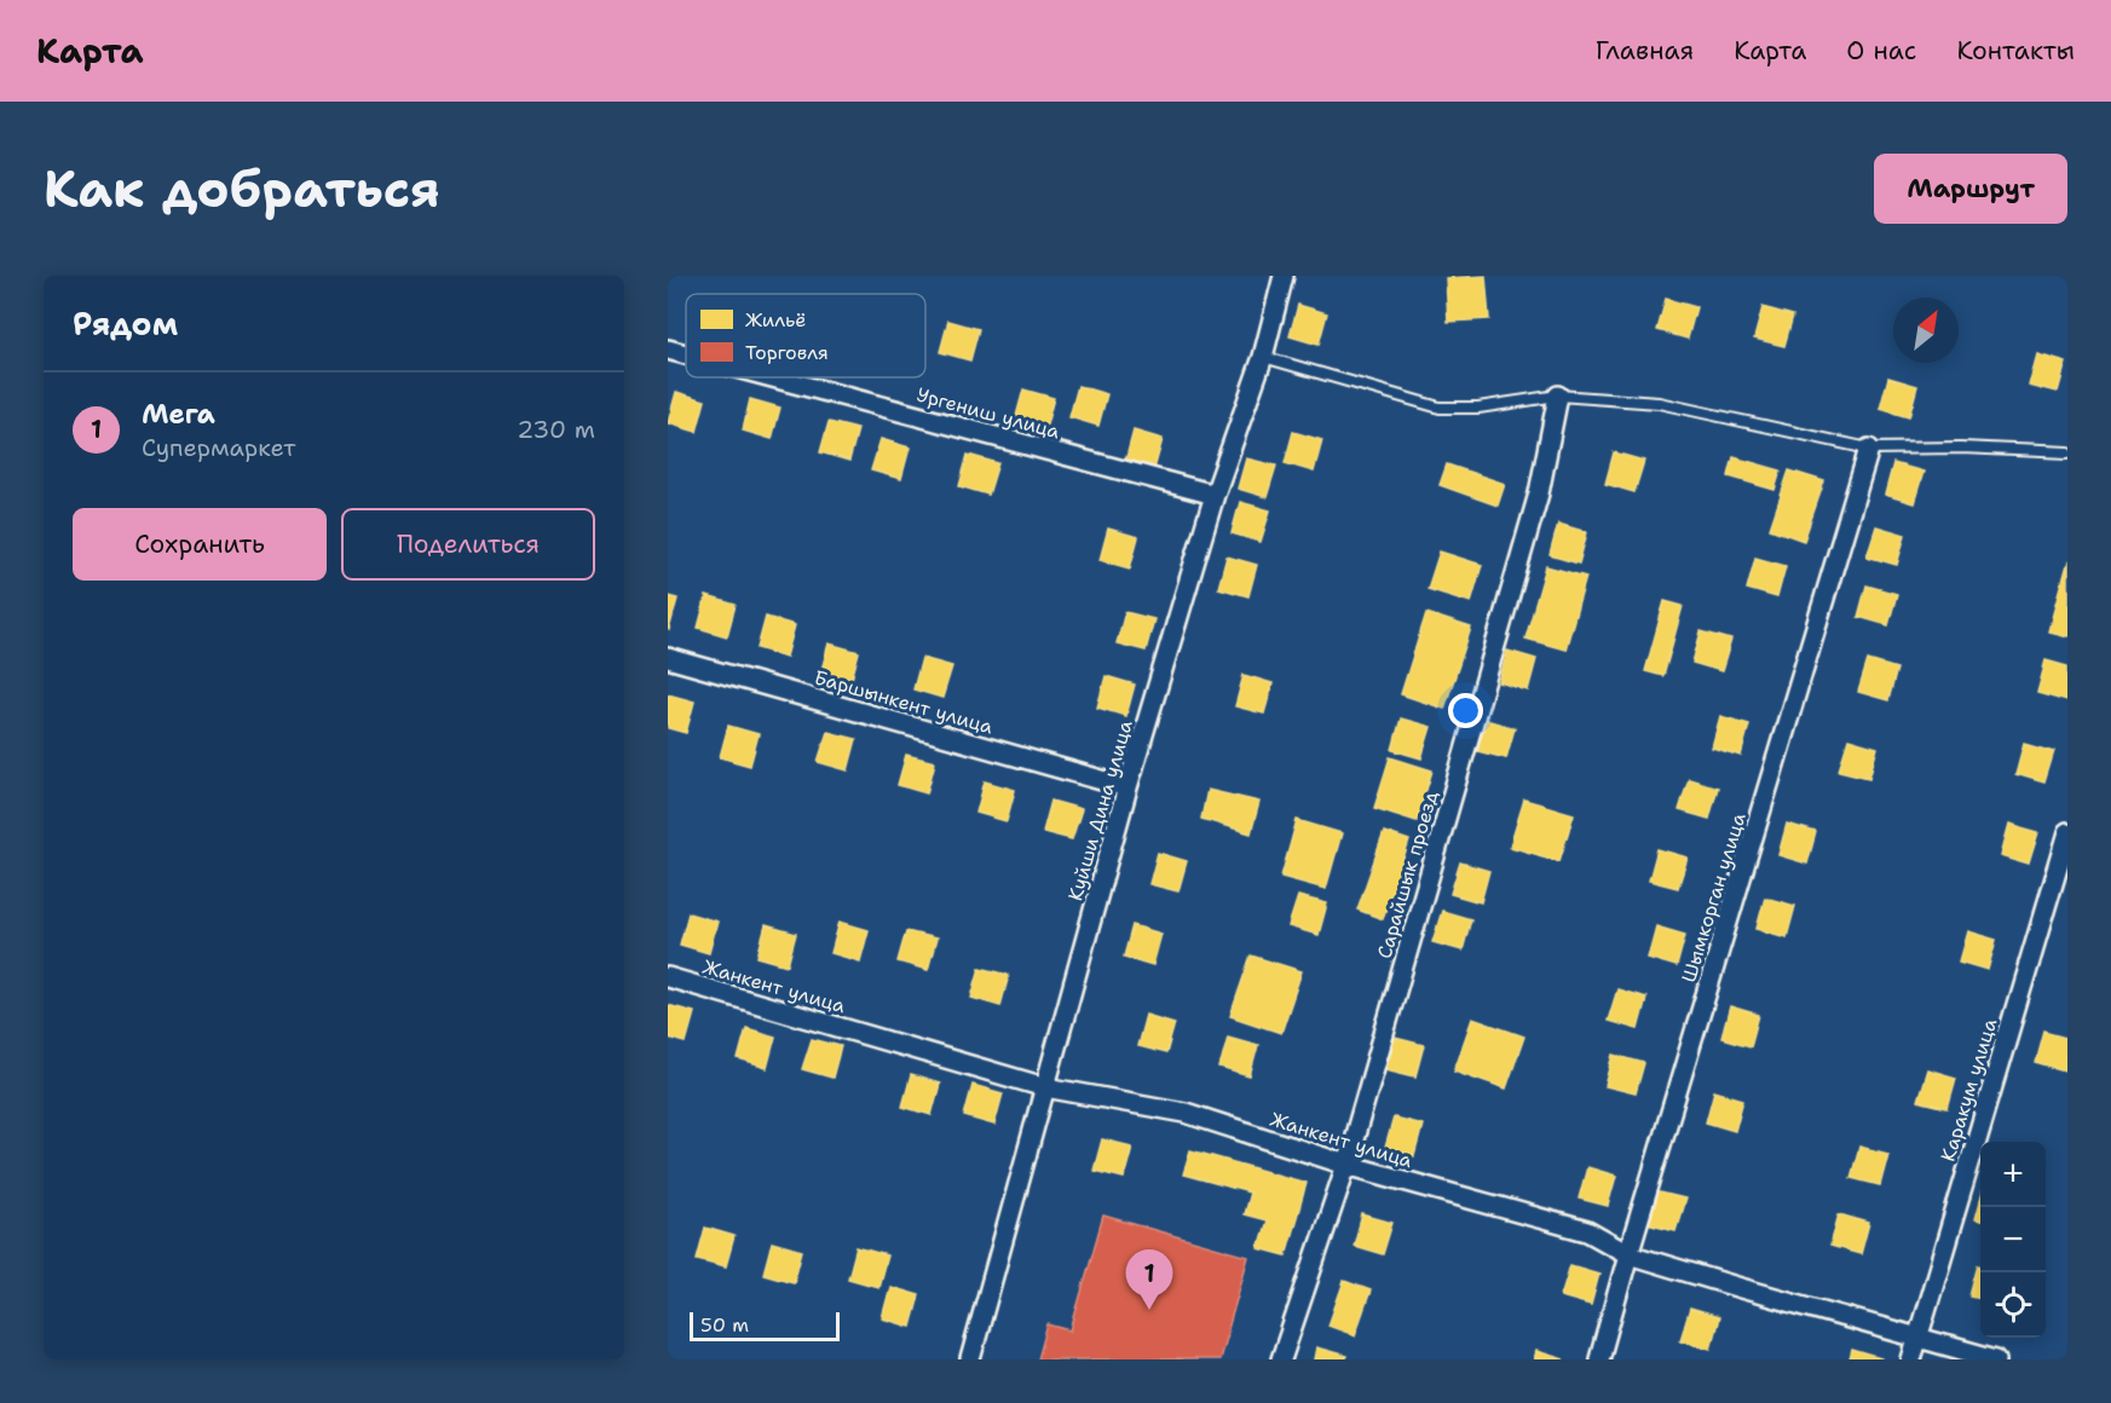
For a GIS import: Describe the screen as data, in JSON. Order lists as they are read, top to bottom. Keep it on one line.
{"streets":{"street":["Ургениш улица","Баршынкент улица","Куйши Дина улица","Сарайшык проезд","Шымкорган улица","Жанкент улица","Каракум улица"]},"crossings":[["Ургениш улица","Куйши Дина улица"],["Баршынкент улица","Куйши Дина улица"],["Куйши Дина улица","Жанкент улица"],["Сарайшык проезд","Жанкент улица"],["Шымкорган улица","Жанкент улица"],["Жанкент улица","Каракум улица"]],"legend":["Жильё","Торговля"],"scale_bar":"50 m","north":"top right","page":{"header":"Карта","nav":["Главная","Карта","О нас","Контакты"],"buttons":["Маршрут",["Сохранить","Поделиться"]],"title":"Как добраться","heading":"Рядом","list":[{"mark":"1","name":"Мега","note":"Супермаркет","value":"230 m"}],"map_buttons":["+","−"],"pins":"1","scale":"50 m"}}
